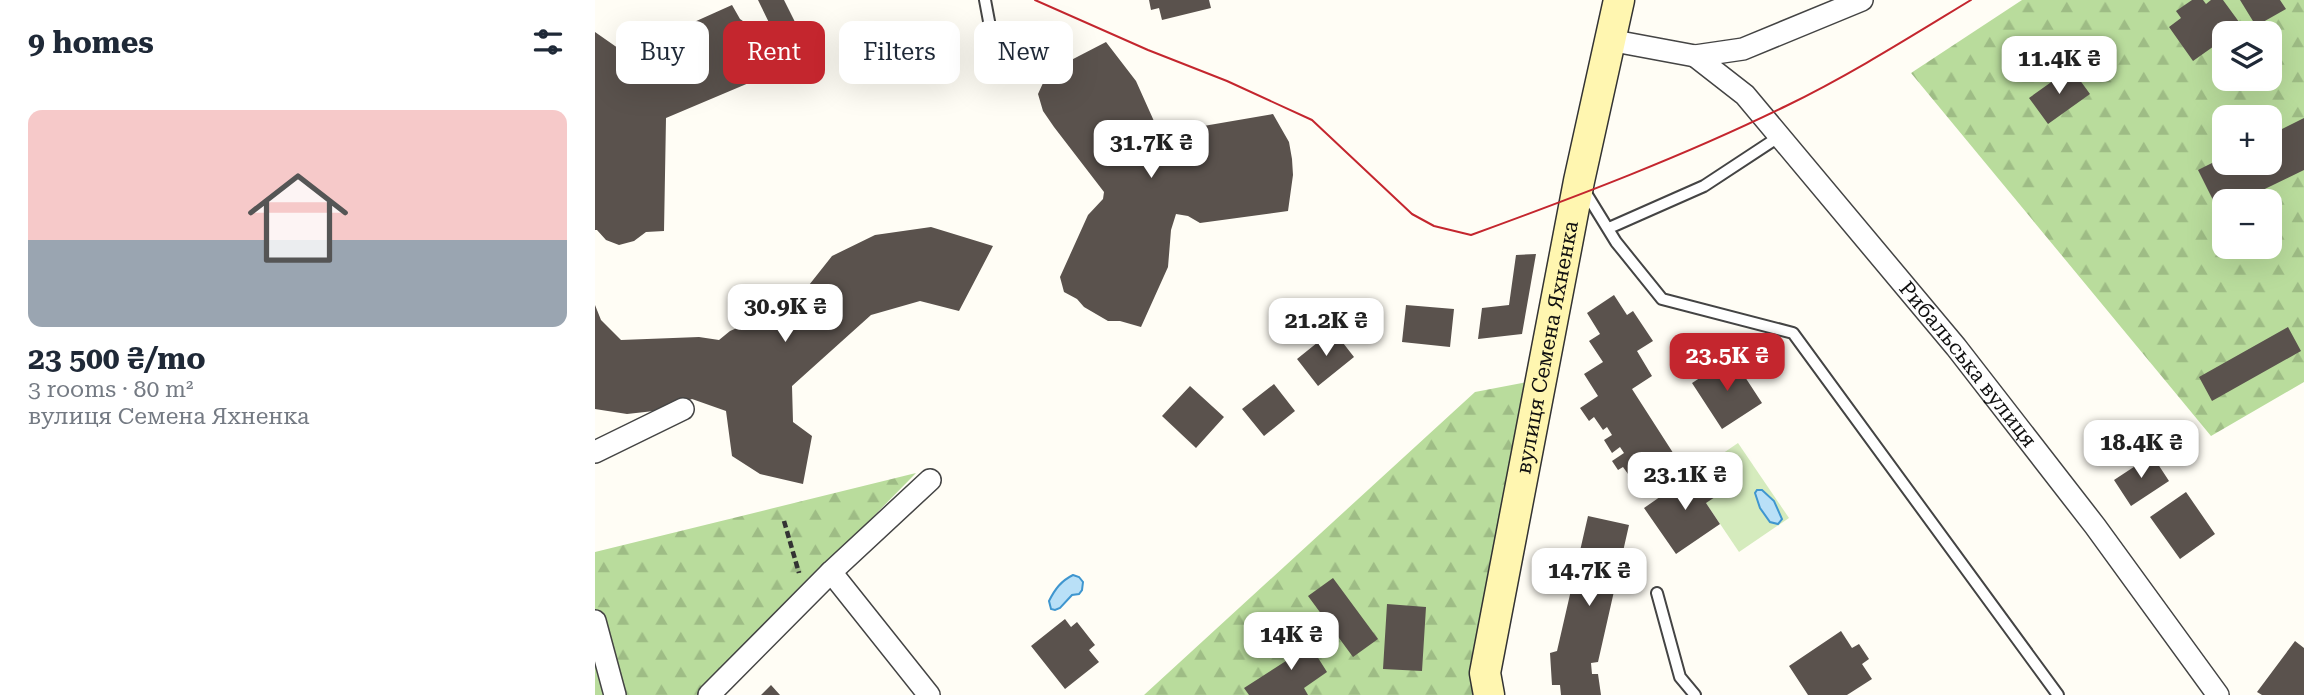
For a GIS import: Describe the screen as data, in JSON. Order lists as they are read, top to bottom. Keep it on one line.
{"streets":{"street":["вулиця Семена Яхненка","Рибальська вулиця"]},"page":{"heading":"9 homes","map_buttons":["+","−"],"chip":["Buy","Rent","Filters","New"],"price":["11.4K ₴","31.7K ₴","30.9K ₴","21.2K ₴","23.5K ₴","18.4K ₴","23.1K ₴","14.7K ₴","14K ₴"],"list":[{"name":"23 500 ₴/mo","note":"3 rooms · 80 m² · вулиця Семена Яхненка"}]}}
